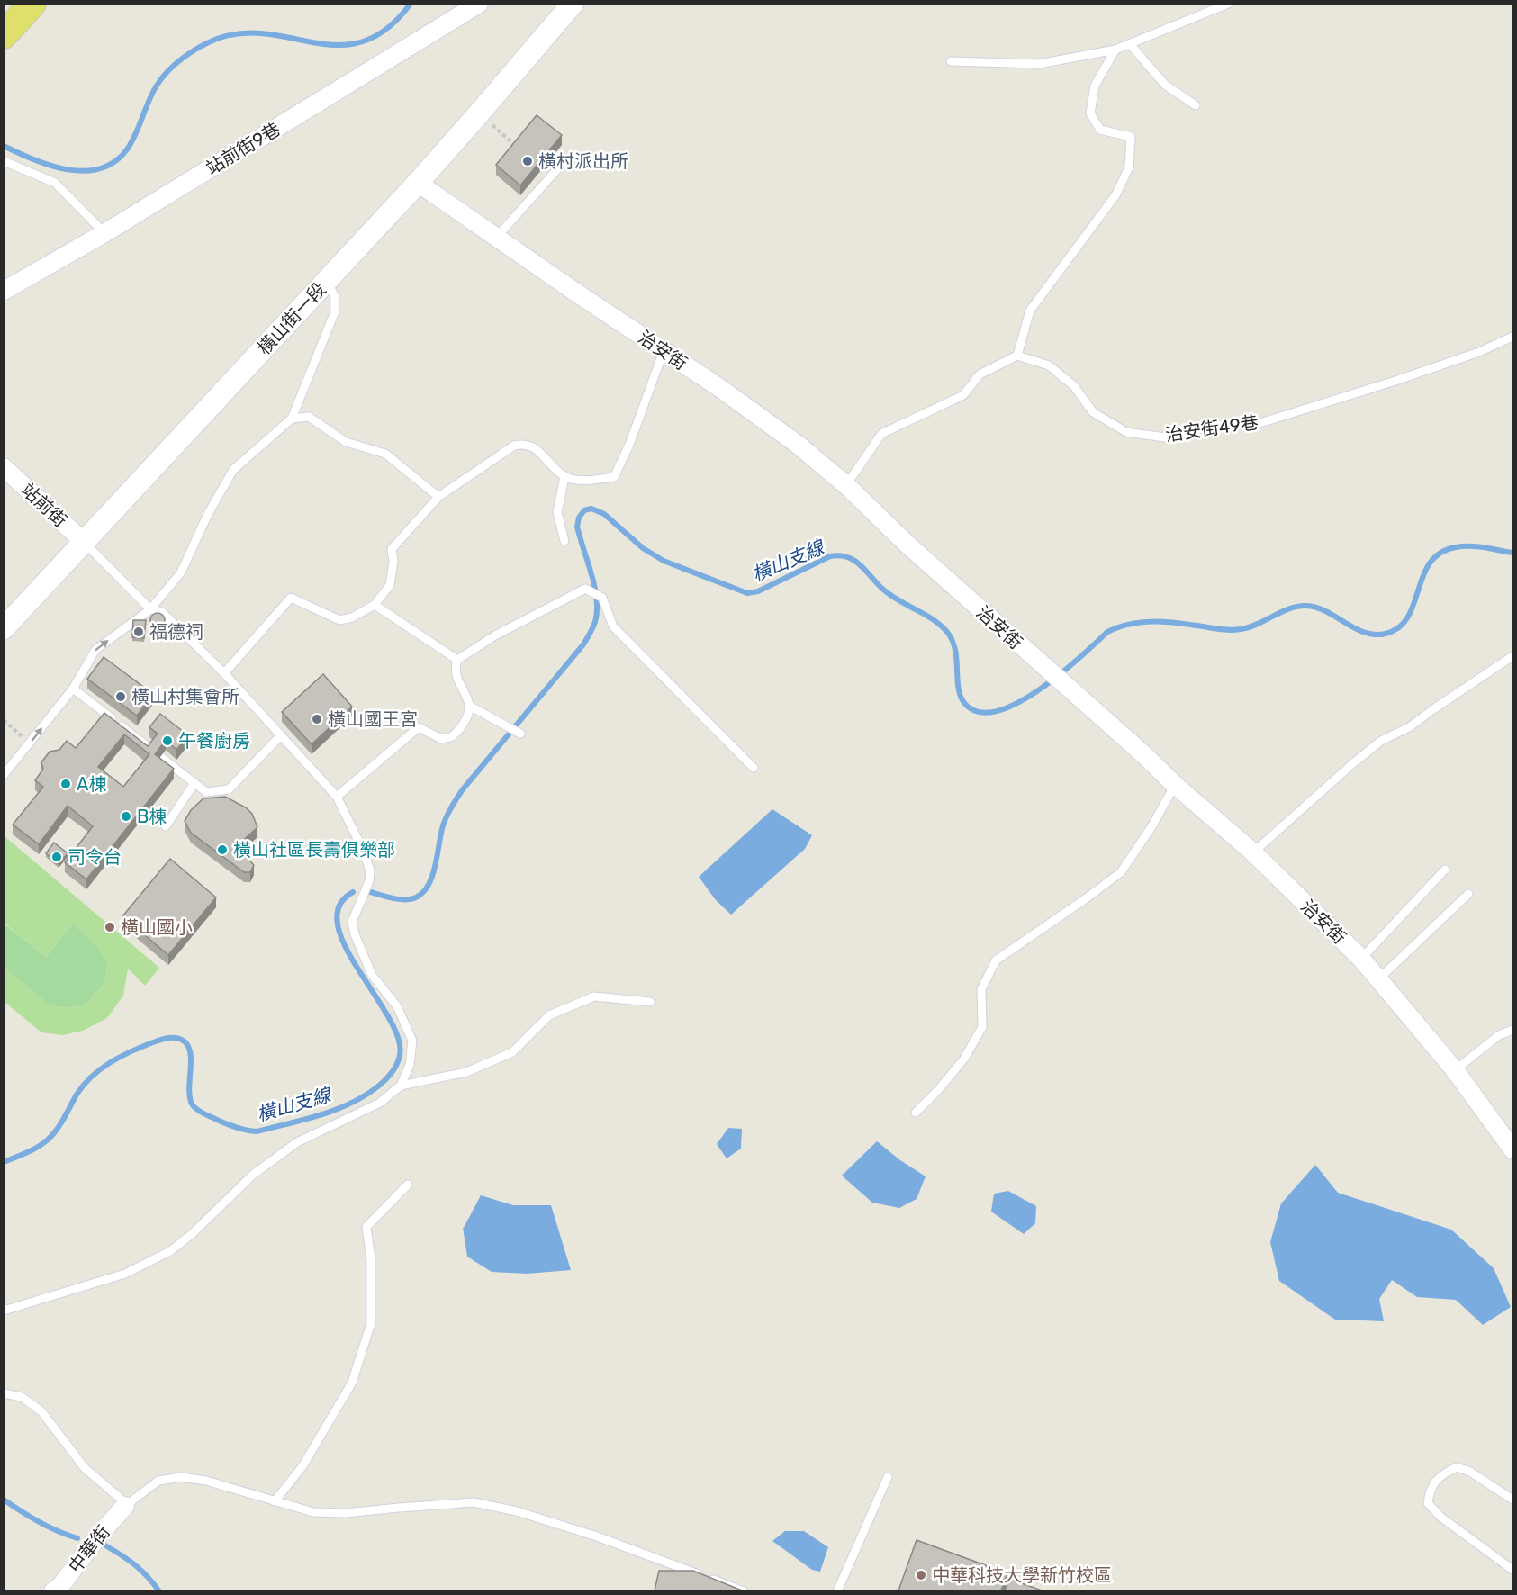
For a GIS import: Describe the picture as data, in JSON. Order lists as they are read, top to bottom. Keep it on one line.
{"streets":{"street":["站前街9巷","橫山街一段","治安街","站前街","中華街"],"lane":["治安街49巷"]},"crossings":[["橫山街一段","治安街"],["橫山街一段","站前街"]],"water":["橫山支線"],"places":["橫村派出所","福德祠","橫山村集會所","橫山國王宮","午餐廚房","A棟","B棟","橫山社區長壽俱樂部","司令台","橫山國小","中華科技大學新竹校區"]}
